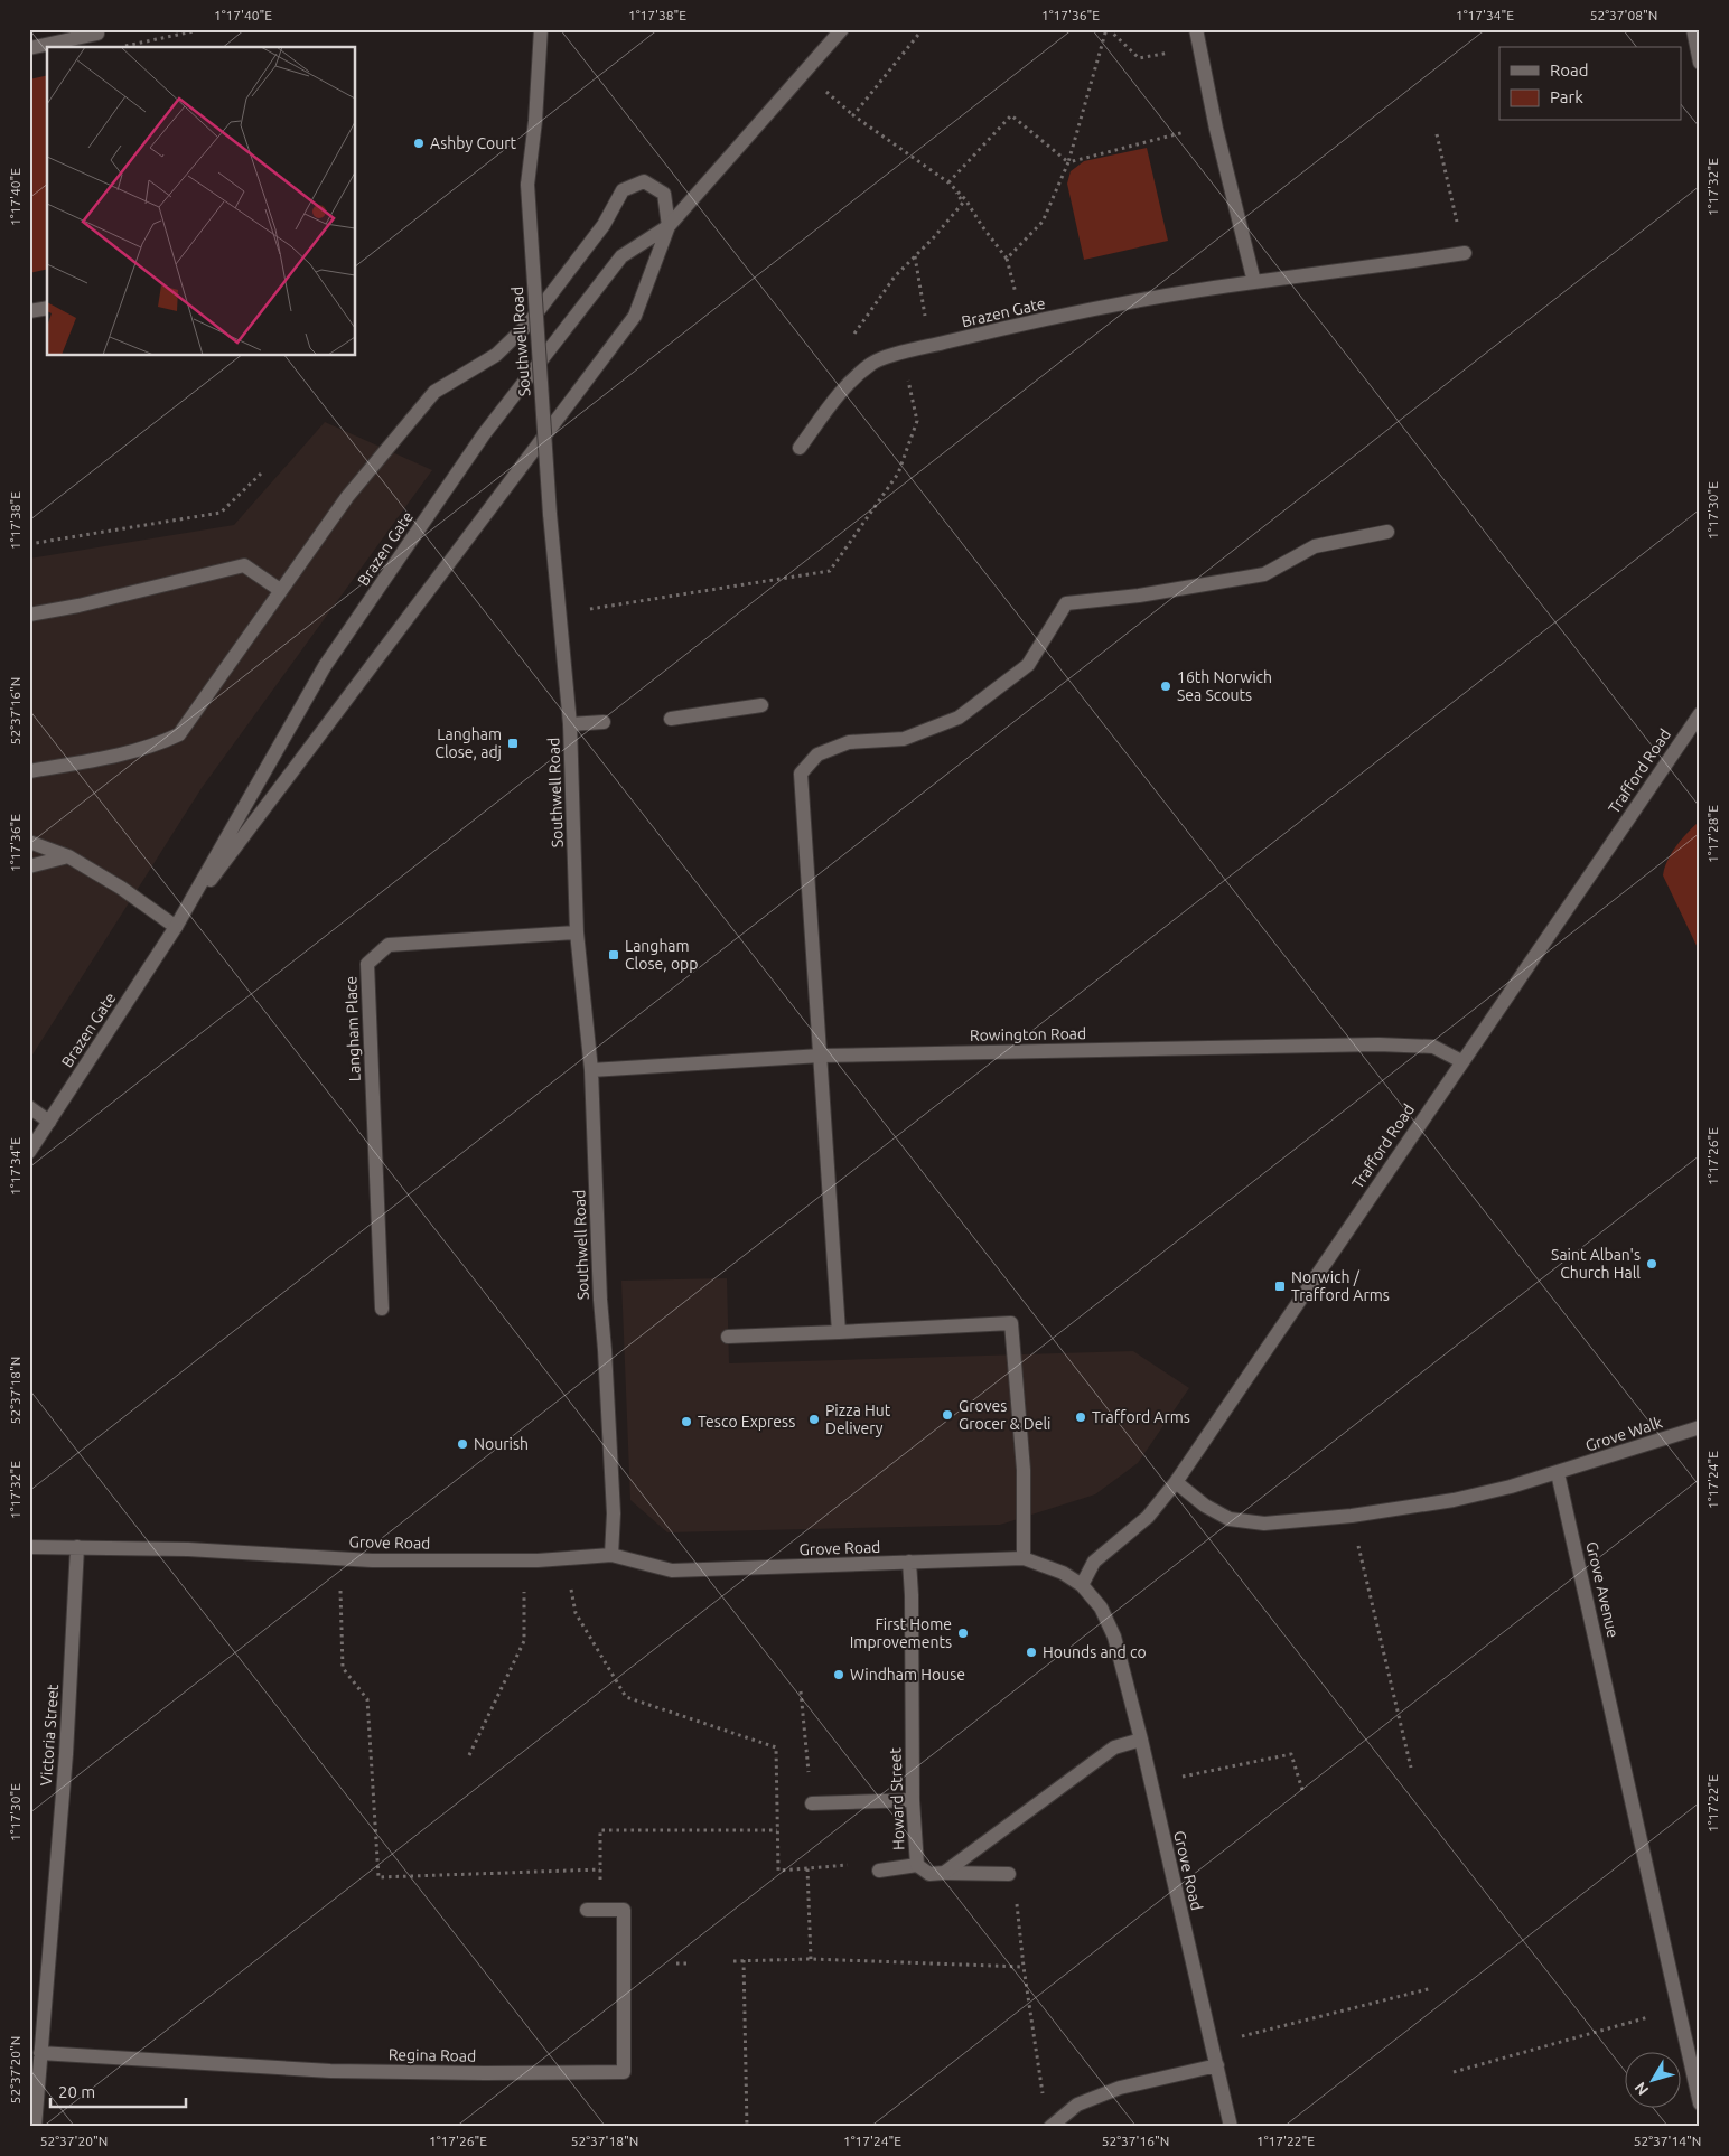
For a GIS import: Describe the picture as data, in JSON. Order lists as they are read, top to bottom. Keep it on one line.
{"streets":{"street":["Brazen Gate","Southwell Road","Trafford Road","Langham Place","Rowington Road","Grove Walk","Grove Road","Grove Avenue","Victoria Street","Howard Street","Regina Road"]},"crossings":[["Southwell Road","Langham Place"],["Southwell Road","Rowington Road"],["Southwell Road","Grove Road"],["Trafford Road","Rowington Road"],["Trafford Road","Grove Road"],["Grove Walk","Grove Avenue"],["Grove Road","Victoria Street"],["Grove Road","Howard Street"],["Victoria Street","Regina Road"]],"places":{"other":["Ashby Court","16th Norwich Sea Scouts","Saint Alban's Church Hall","Groves Grocer & Deli","Trafford Arms","Pizza Hut Delivery","Tesco Express","Nourish","First Home Improvements","Hounds and co","Windham House"],"transit":["Langham Close, adj","Langham Close, opp","Norwich / Trafford Arms"]},"legend":["Road","Park"],"scale_bar":"20 m","north":"bottom left","coordinates":["1°17'40\"E","1°17'38\"E","1°17'36\"E","1°17'34\"E","52°37'08\"N","1°17'32\"E","1°17'30\"E","52°37'16\"N","1°17'28\"E","1°17'26\"E","52°37'18\"N","1°17'24\"E","1°17'22\"E","52°37'20\"N","52°37'14\"N"]}
